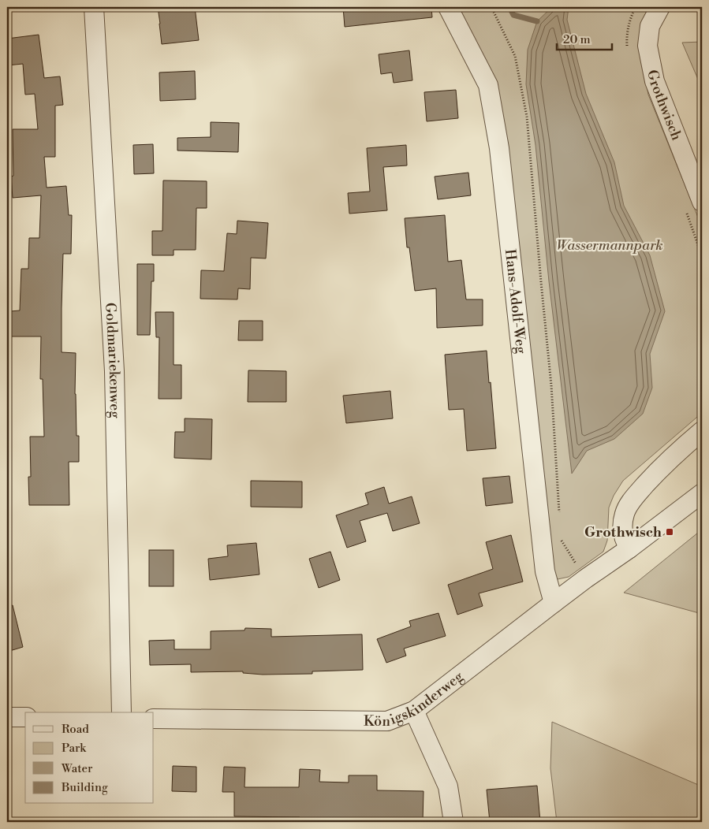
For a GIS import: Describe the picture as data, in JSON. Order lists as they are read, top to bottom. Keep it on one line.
{"streets":{"street":["Grothwisch","Hans-Adolf-Weg","Goldmariekenweg","Königskinderweg"]},"crossings":[["Hans-Adolf-Weg","Königskinderweg"]],"parks":["Wassermannpark"],"places":{"transit":["Grothwisch"]},"legend":["Road","Park","Water","Building"],"scale_bar":"20 m"}
